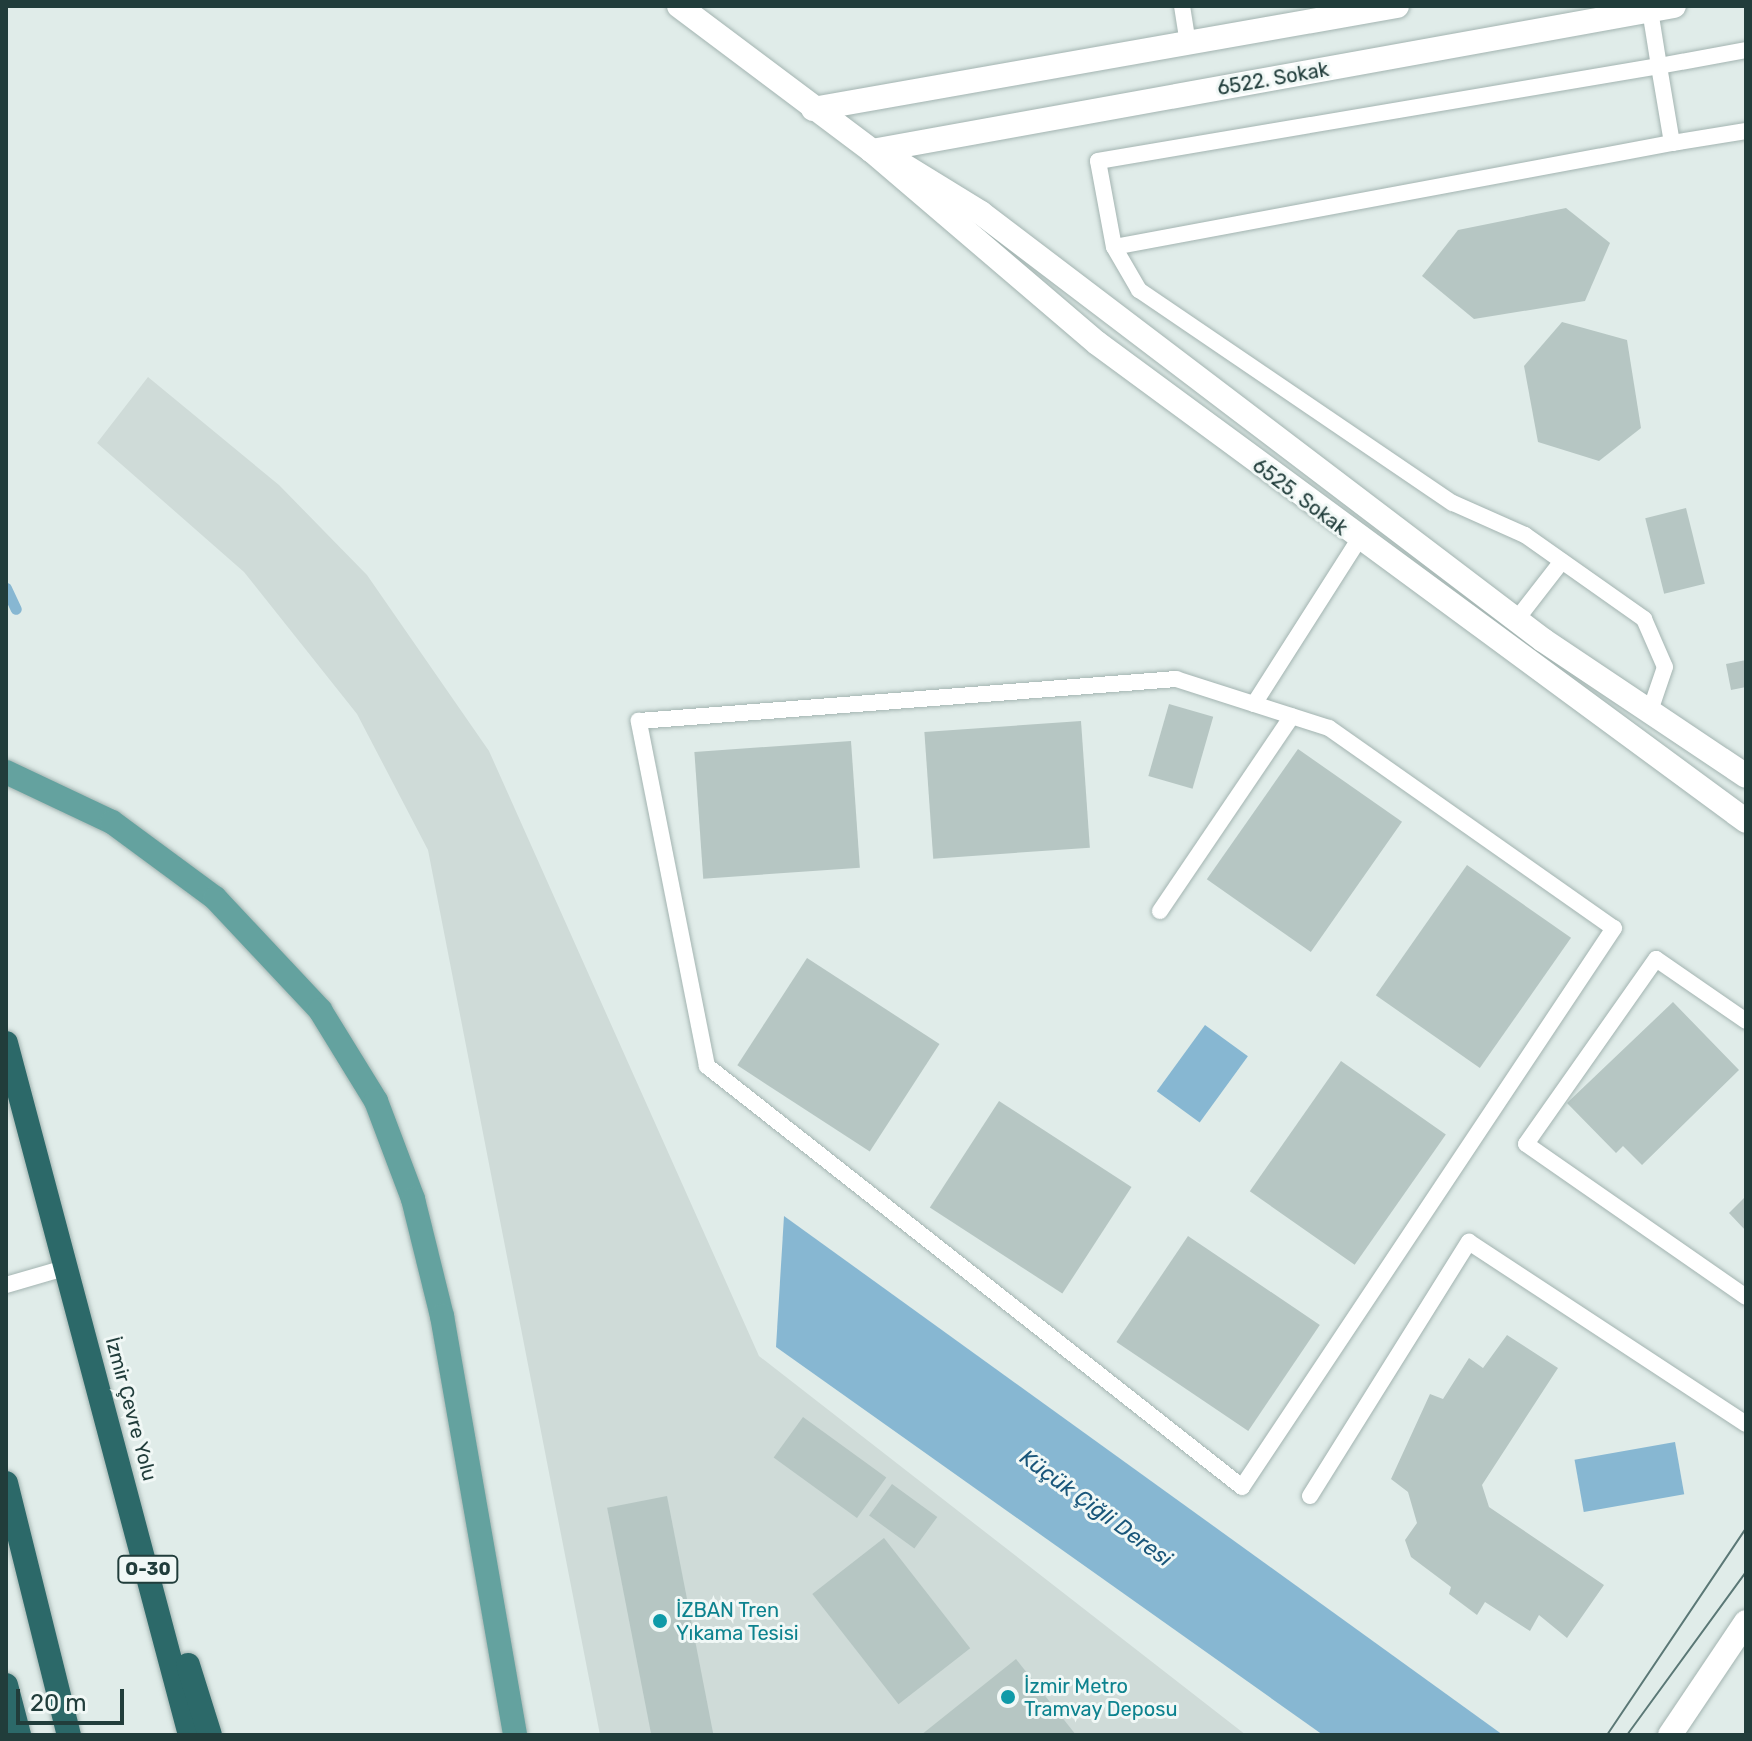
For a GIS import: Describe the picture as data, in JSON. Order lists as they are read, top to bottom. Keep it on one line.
{"streets":{"highway":["İzmir Çevre Yolu","O-30"],"street":["6522. Sokak","6525. Sokak"]},"crossings":[["6522. Sokak","6525. Sokak"]],"water":["Küçük Çiğli Deresi"],"places":["İZBAN Tren Yıkama Tesisi","İzmir Metro Tramvay Deposu"],"scale_bar":"20 m"}
